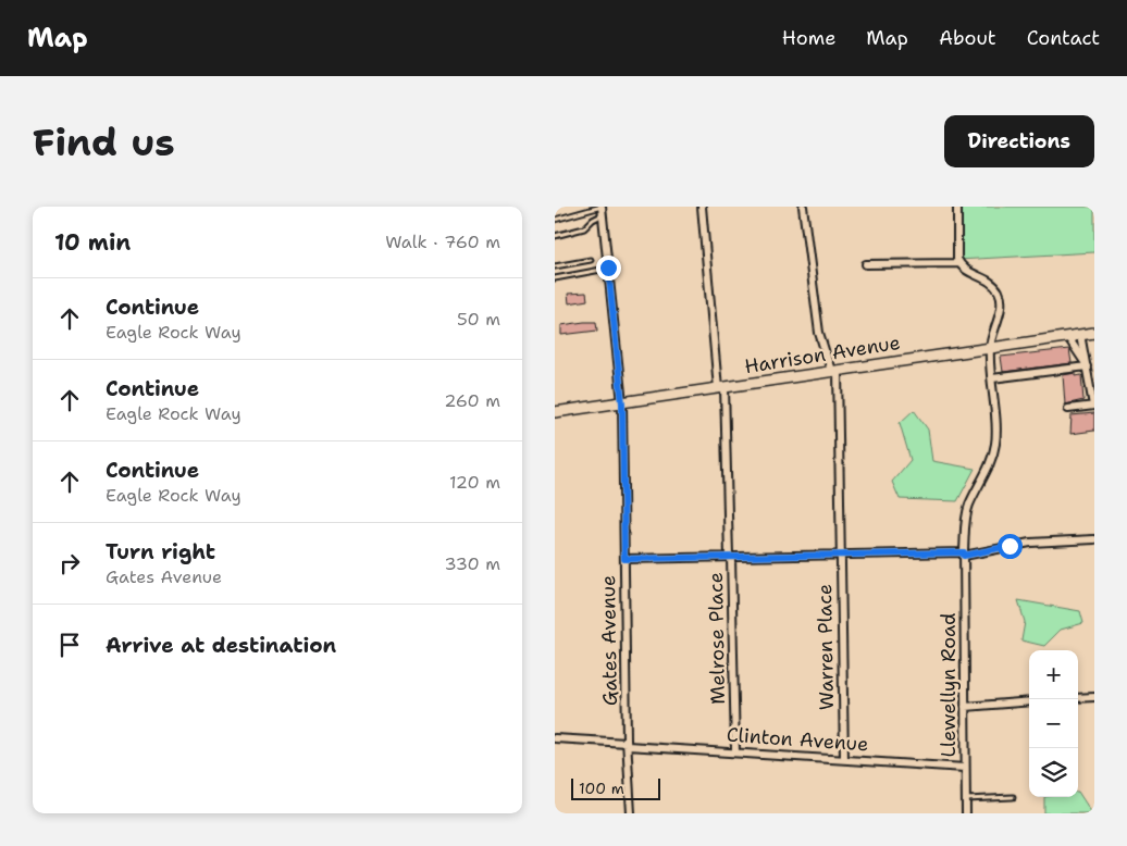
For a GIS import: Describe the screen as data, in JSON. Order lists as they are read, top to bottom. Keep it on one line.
{"streets":{"street":["Harrison Avenue","Melrose Place","Gates Avenue","Warren Place","Llewellyn Road","Clinton Avenue"]},"crossings":[["Harrison Avenue","Melrose Place"],["Harrison Avenue","Gates Avenue"],["Harrison Avenue","Warren Place"],["Harrison Avenue","Llewellyn Road"],["Melrose Place","Clinton Avenue"],["Gates Avenue","Clinton Avenue"],["Warren Place","Clinton Avenue"],["Llewellyn Road","Clinton Avenue"]],"scale_bar":"100 m","page":{"header":"Map","nav":["Home","Map","About","Contact"],"buttons":"Directions","title":"Find us","heading":["10 min","Walk · 760 m"],"list":[["Continue","Eagle Rock Way","50 m"],["Continue","Eagle Rock Way","260 m"],["Continue","Eagle Rock Way","120 m"],["Turn right","Gates Avenue","330 m"],"Arrive at destination"],"map_buttons":["+","−"],"scale":"100 m"}}
